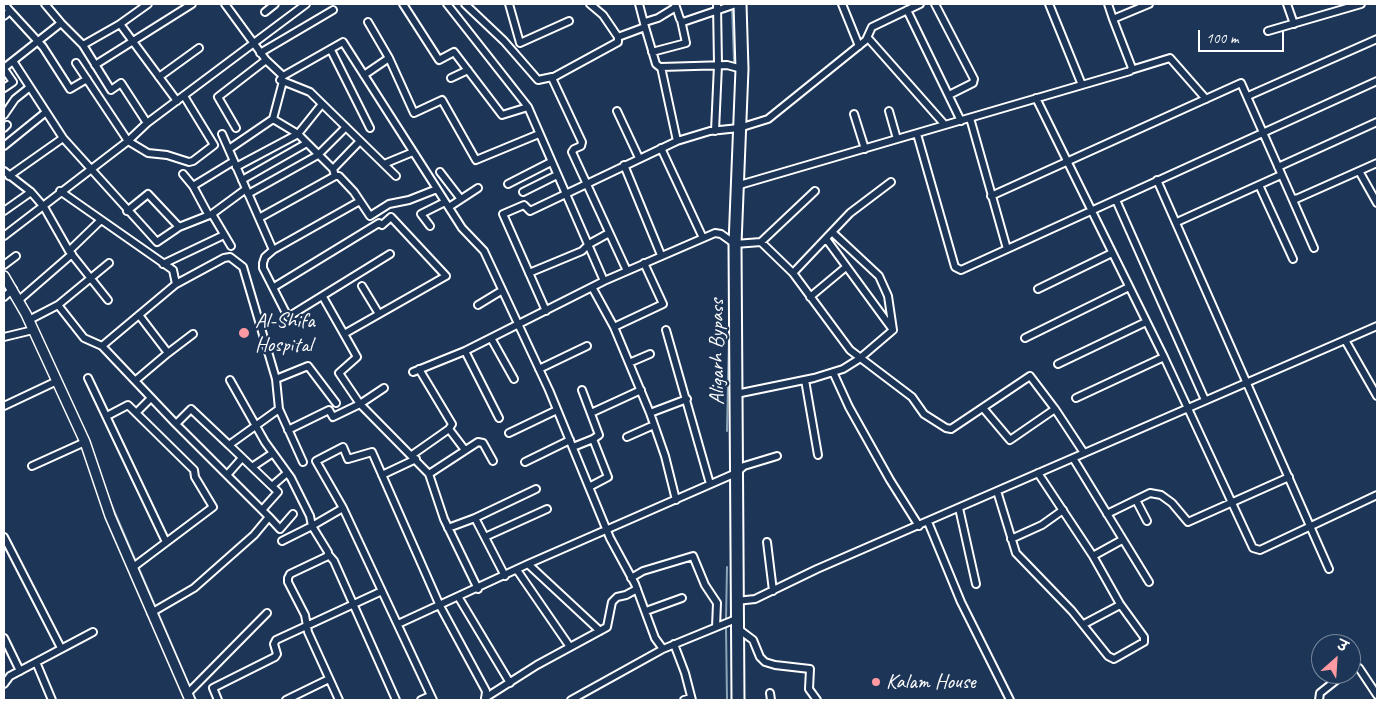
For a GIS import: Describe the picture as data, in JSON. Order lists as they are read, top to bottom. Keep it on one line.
{"streets":{"highway":["Aligarh Bypass"]},"places":["Al-Shifa Hospital","Kalam House"],"scale_bar":"100 m","north":"top right"}
